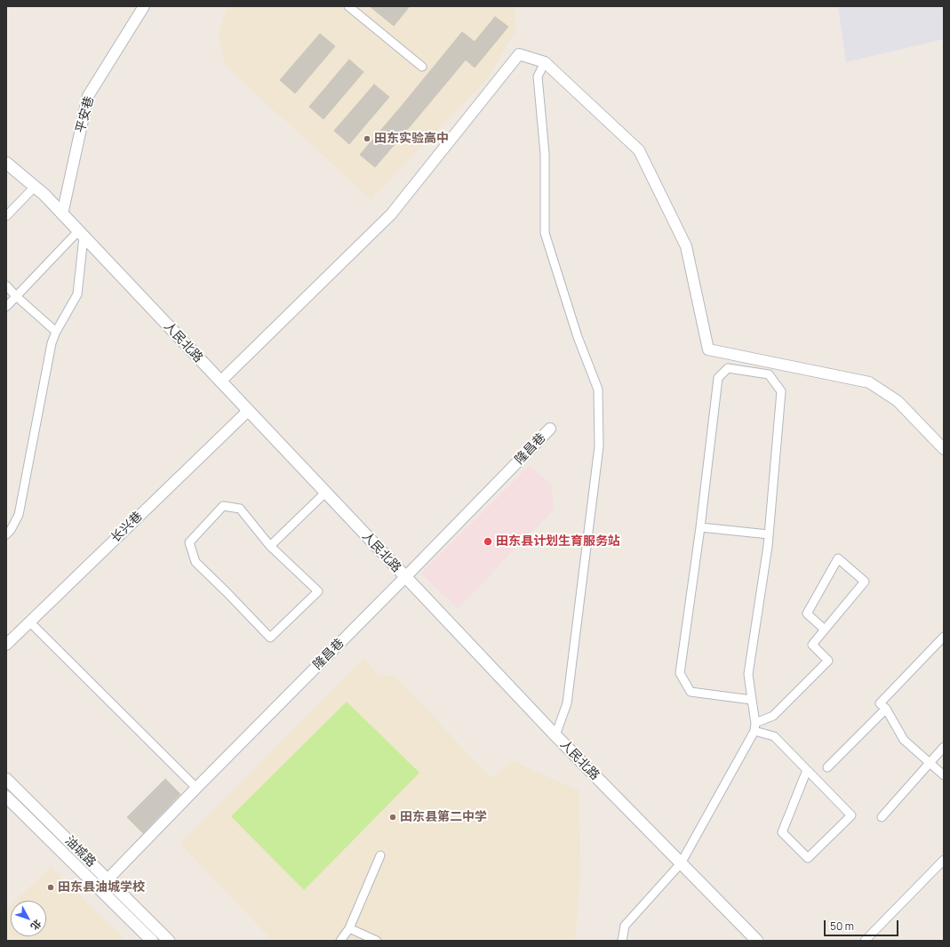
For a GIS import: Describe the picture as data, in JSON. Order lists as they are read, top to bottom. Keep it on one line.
{"streets":{"main road":["人民北路","油城路"],"street":["平安巷","隆昌巷","长兴巷"]},"crossings":[["平安巷","人民北路"],["人民北路","隆昌巷"],["人民北路","长兴巷"],["隆昌巷","油城路"]],"places":["田东实验高中","田东县计划生育服务站","田东县第二中学","田东县油城学校"],"scale_bar":"50 m","north":"bottom right"}
